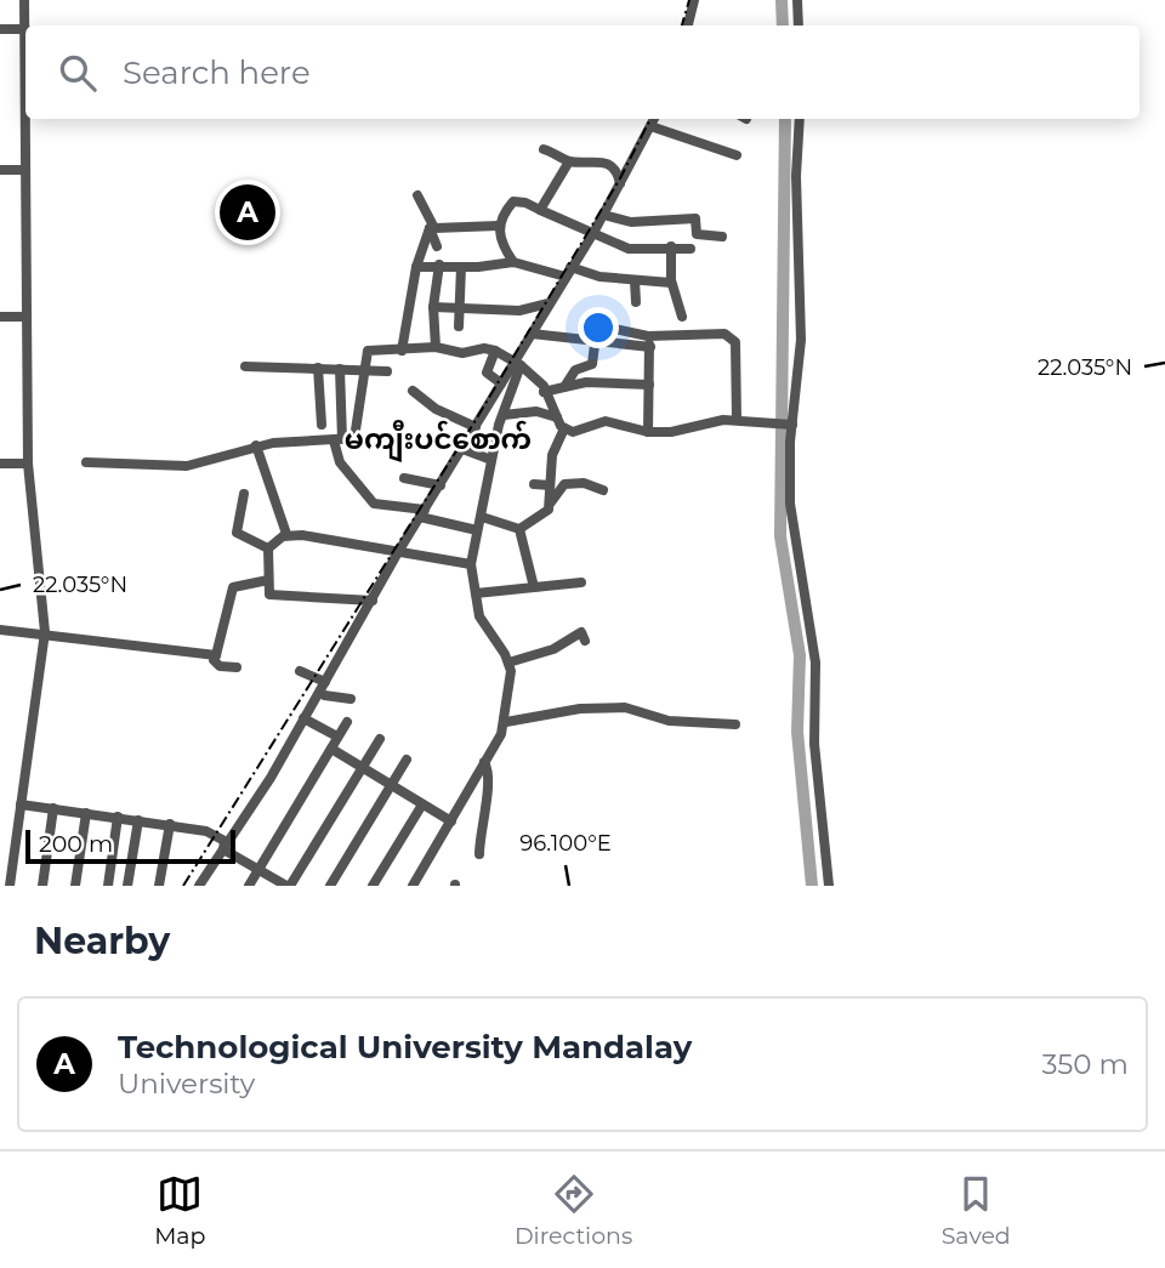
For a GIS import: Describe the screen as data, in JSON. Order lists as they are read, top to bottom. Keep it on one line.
{"districts":["မကျီးပင်စောက်"],"scale_bar":"200 m","page":{"search":"Search here","pins":"A","scale":"200 m","heading":"Nearby","list":[{"mark":"A","name":"Technological University Mandalay","note":"University","value":"350 m"}],"nav":["Map","Directions","Saved"]},"coordinates":["22.035°N","96.100°E"]}
